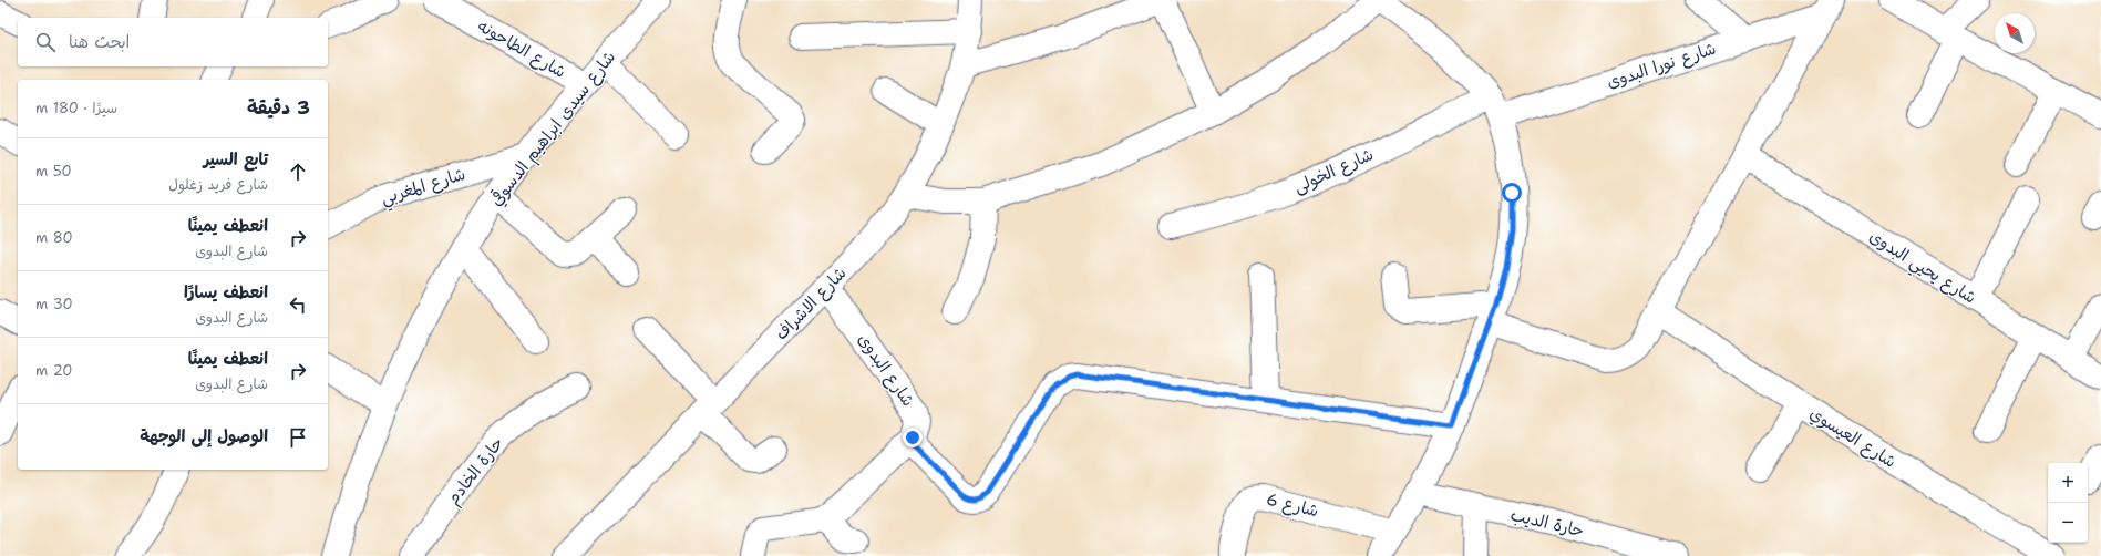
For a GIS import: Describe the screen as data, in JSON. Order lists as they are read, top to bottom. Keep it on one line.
{"streets":{"street":["شارع الطاحونه","شارع نورا البدوى","شارع سيدى ابراهيم الدسوقي","شارع الخولى","شارع المغربي","شارع يحيي البدوى","شارع الاشراف","شارع البدوى","شارع العيسوي","حارة الخادم","شارع 6","حارة الديب"]},"crossings":[["شارع الطاحونه","شارع سيدى ابراهيم الدسوقي"],["شارع نورا البدوى","شارع الخولى"],["شارع سيدى ابراهيم الدسوقي","شارع المغربي"],["شارع الاشراف","شارع البدوى"]],"north":"top left","page":{"search":"ابحث هنا","heading":["3 دقيقة","سيرًا · 180 m"],"list":[["تابع السير","شارع فريد زغلول","50 m"],["انعطف يمينًا","شارع البدوى","80 m"],["انعطف يسارًا","شارع البدوى","30 m"],["انعطف يمينًا","شارع البدوى","20 m"],"الوصول إلى الوجهة"],"map_buttons":["+","−"]}}
